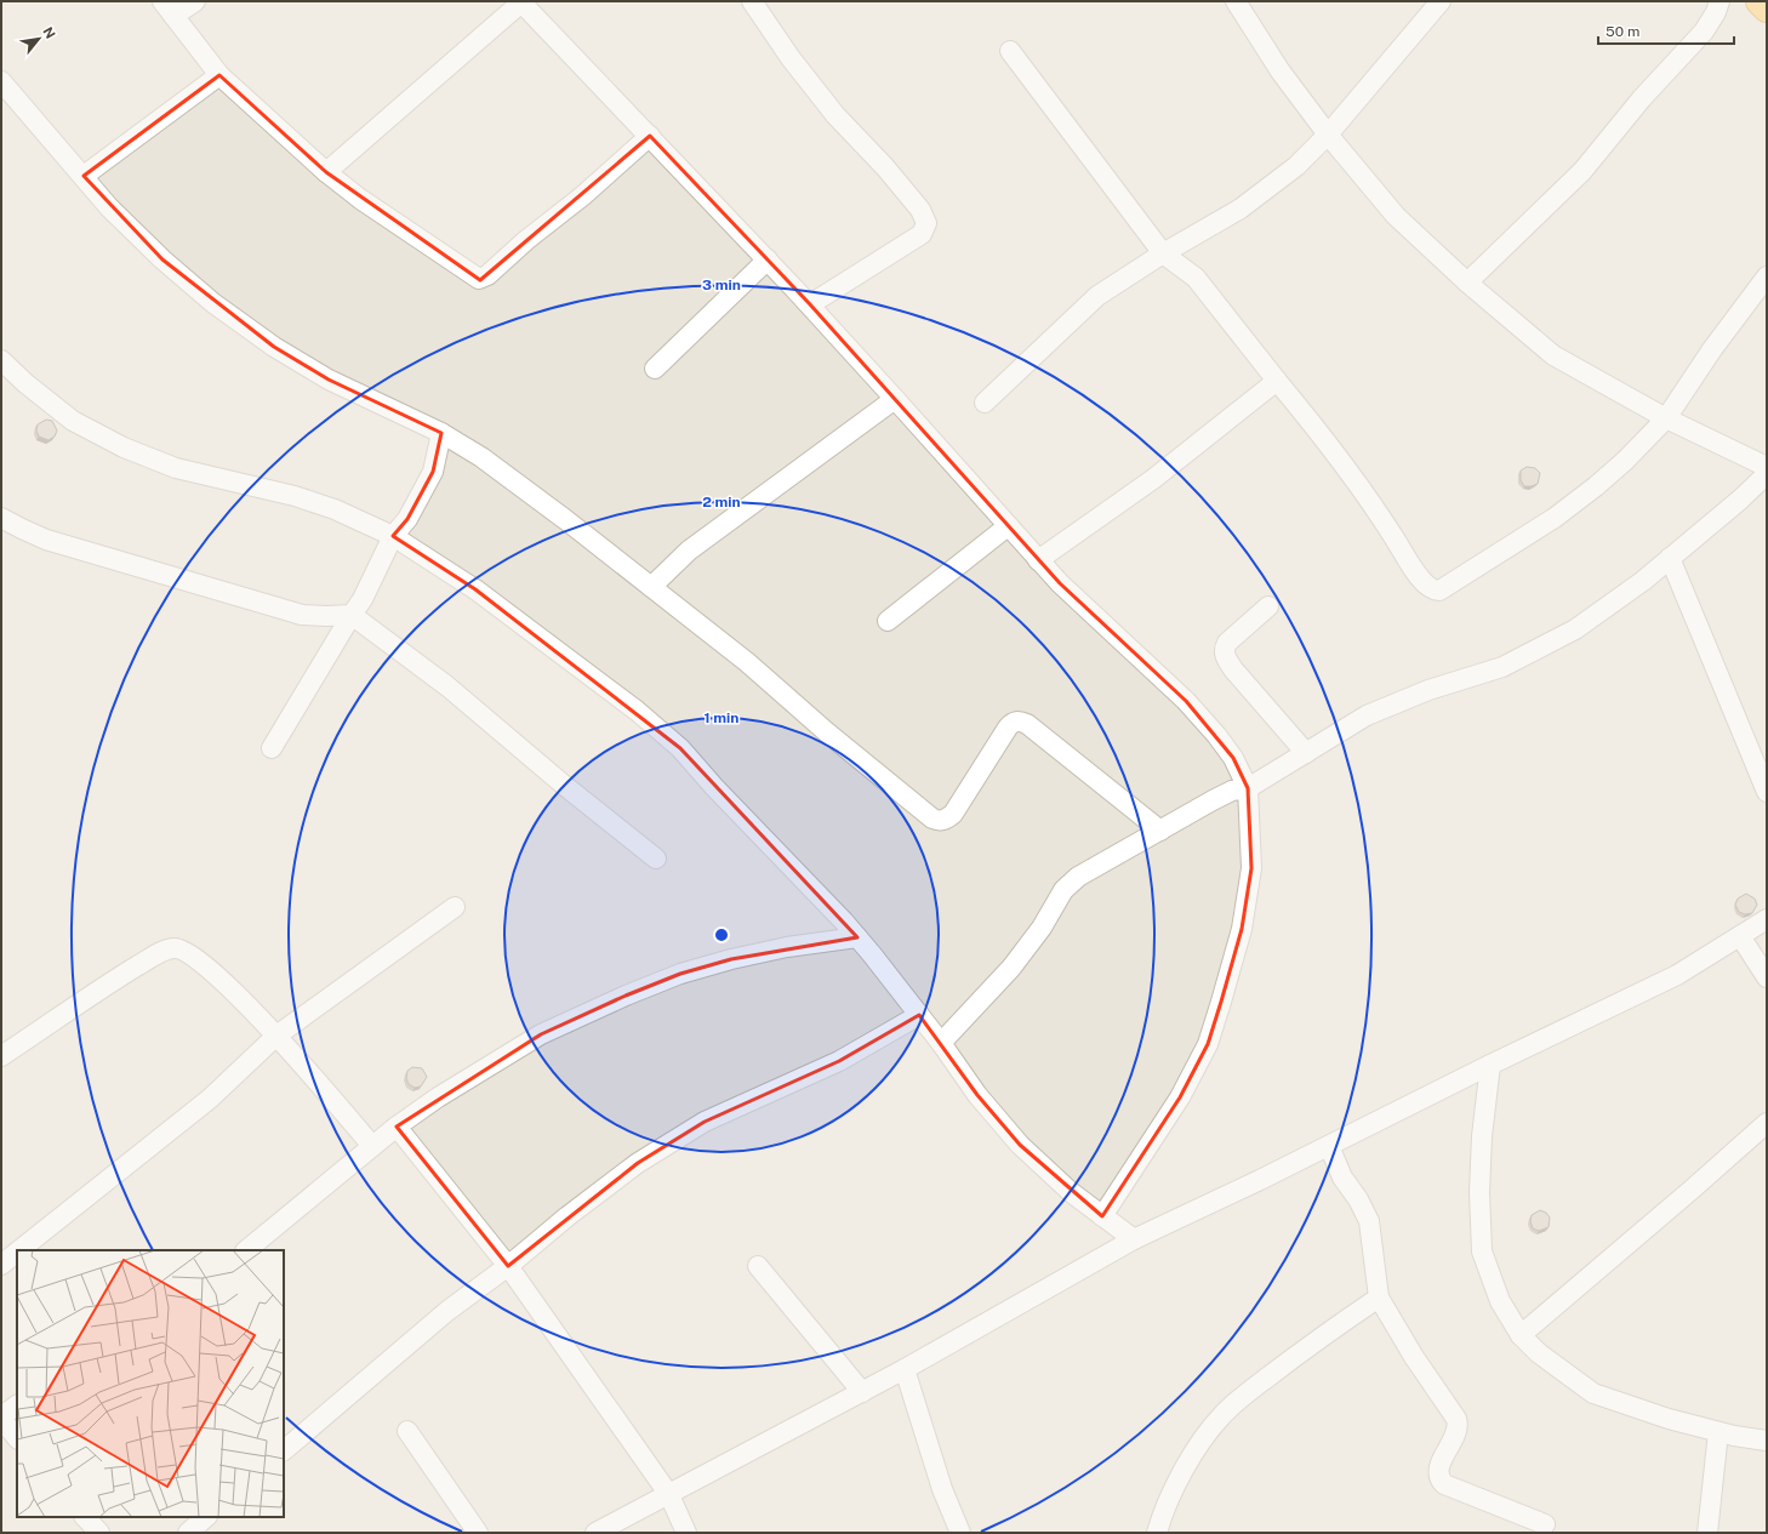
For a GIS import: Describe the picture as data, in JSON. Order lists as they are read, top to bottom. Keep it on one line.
{"scale_bar":"50 m","north":"top right","rings":["3 min","2 min","1 min"]}
